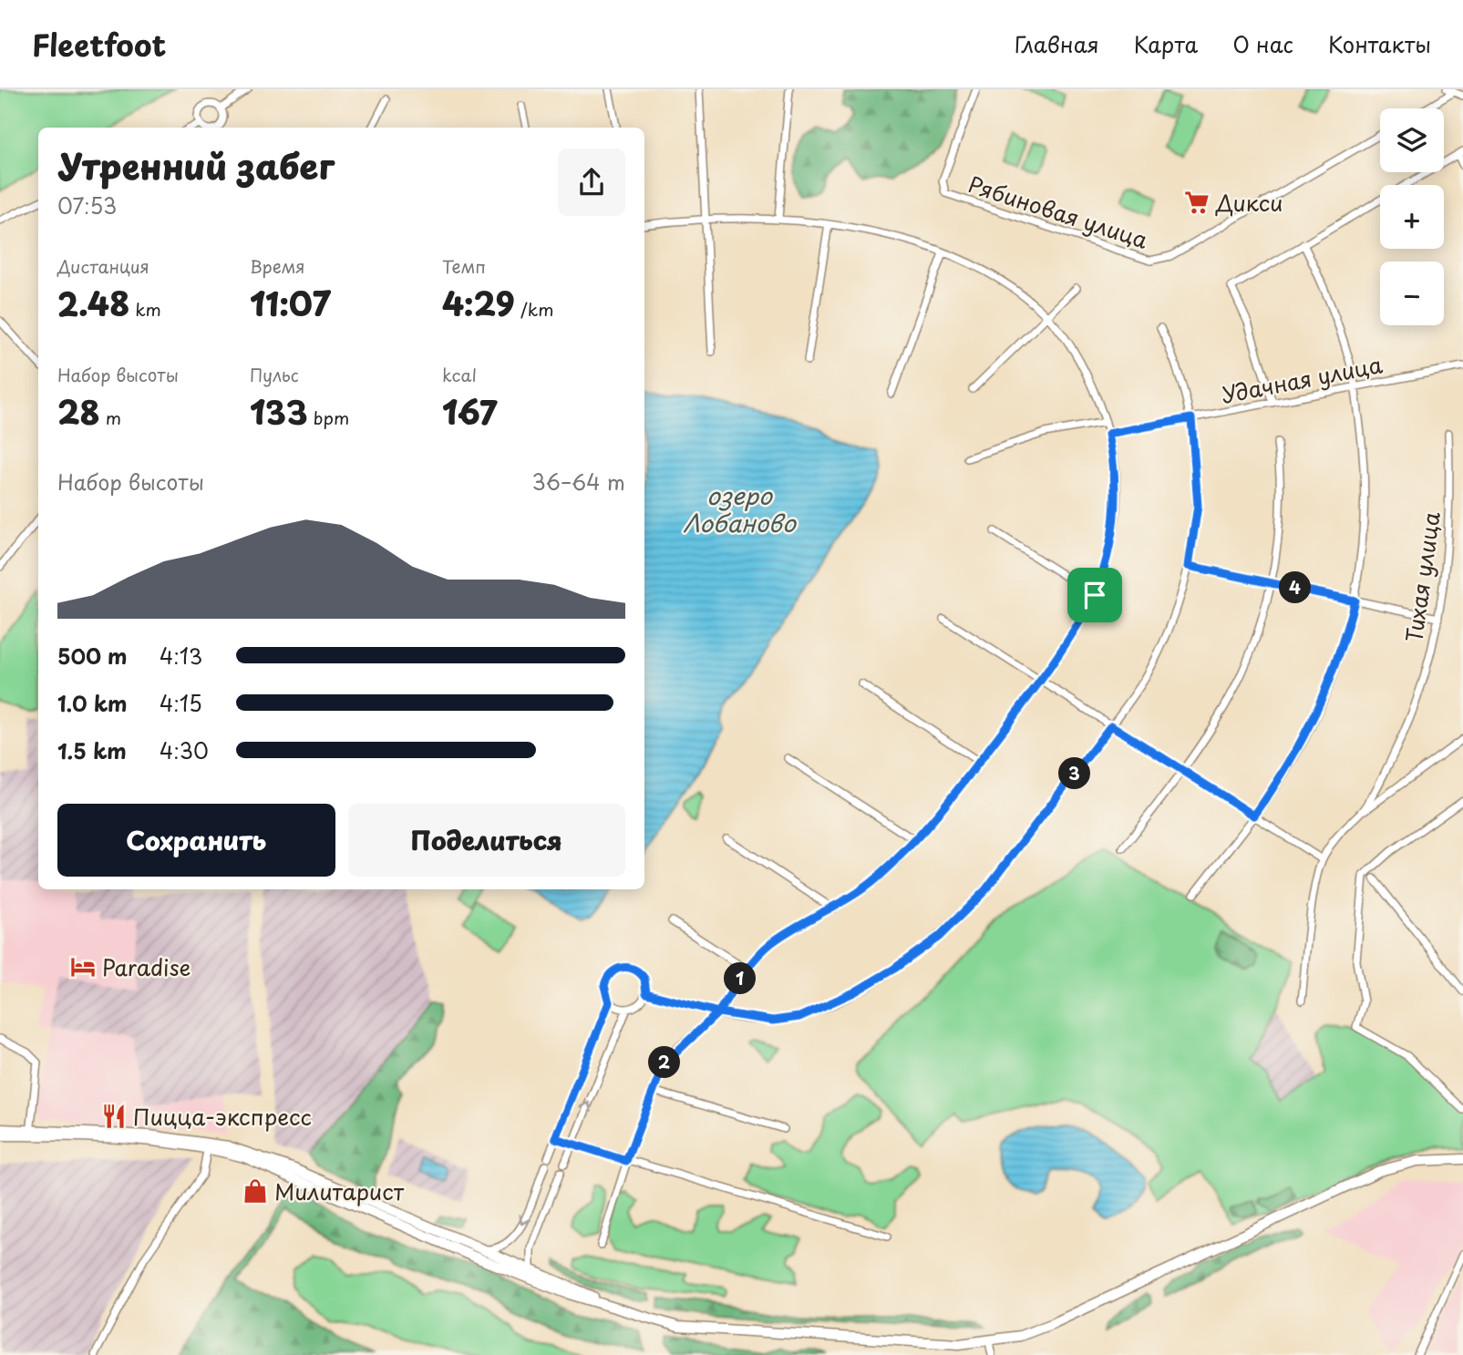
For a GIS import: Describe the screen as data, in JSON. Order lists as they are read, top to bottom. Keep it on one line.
{"streets":{"street":["Рябиновая улица","Удачная улица","Тихая улица"]},"water":["озеро Лобаново"],"places":{"supermarket":["Дикси"],"hotel":["Paradise"],"restaurant":["Пицца-экспресс"],"shop":["Милитарист"]},"page":{"header":"Fleetfoot","nav":["Главная","Карта","О нас","Контакты"],"map_buttons":["+","−"],"heading":["Утренний забег","07:53"],"stats":[["Дистанция","2.48 km"],["Время","11:07"],["Темп","4:29 /km"],["Набор высоты","28 m"],["Пульс","133 bpm"],["kcal","167"]],"chart":["Набор высоты","36–64 m"],"pins":["4","3","1","2"],"list":[{"name":"500 m","note":"4:13"},{"name":"1.0 km","note":"4:15"},{"name":"1.5 km","note":"4:30"}],"buttons":["Сохранить","Поделиться"]}}
